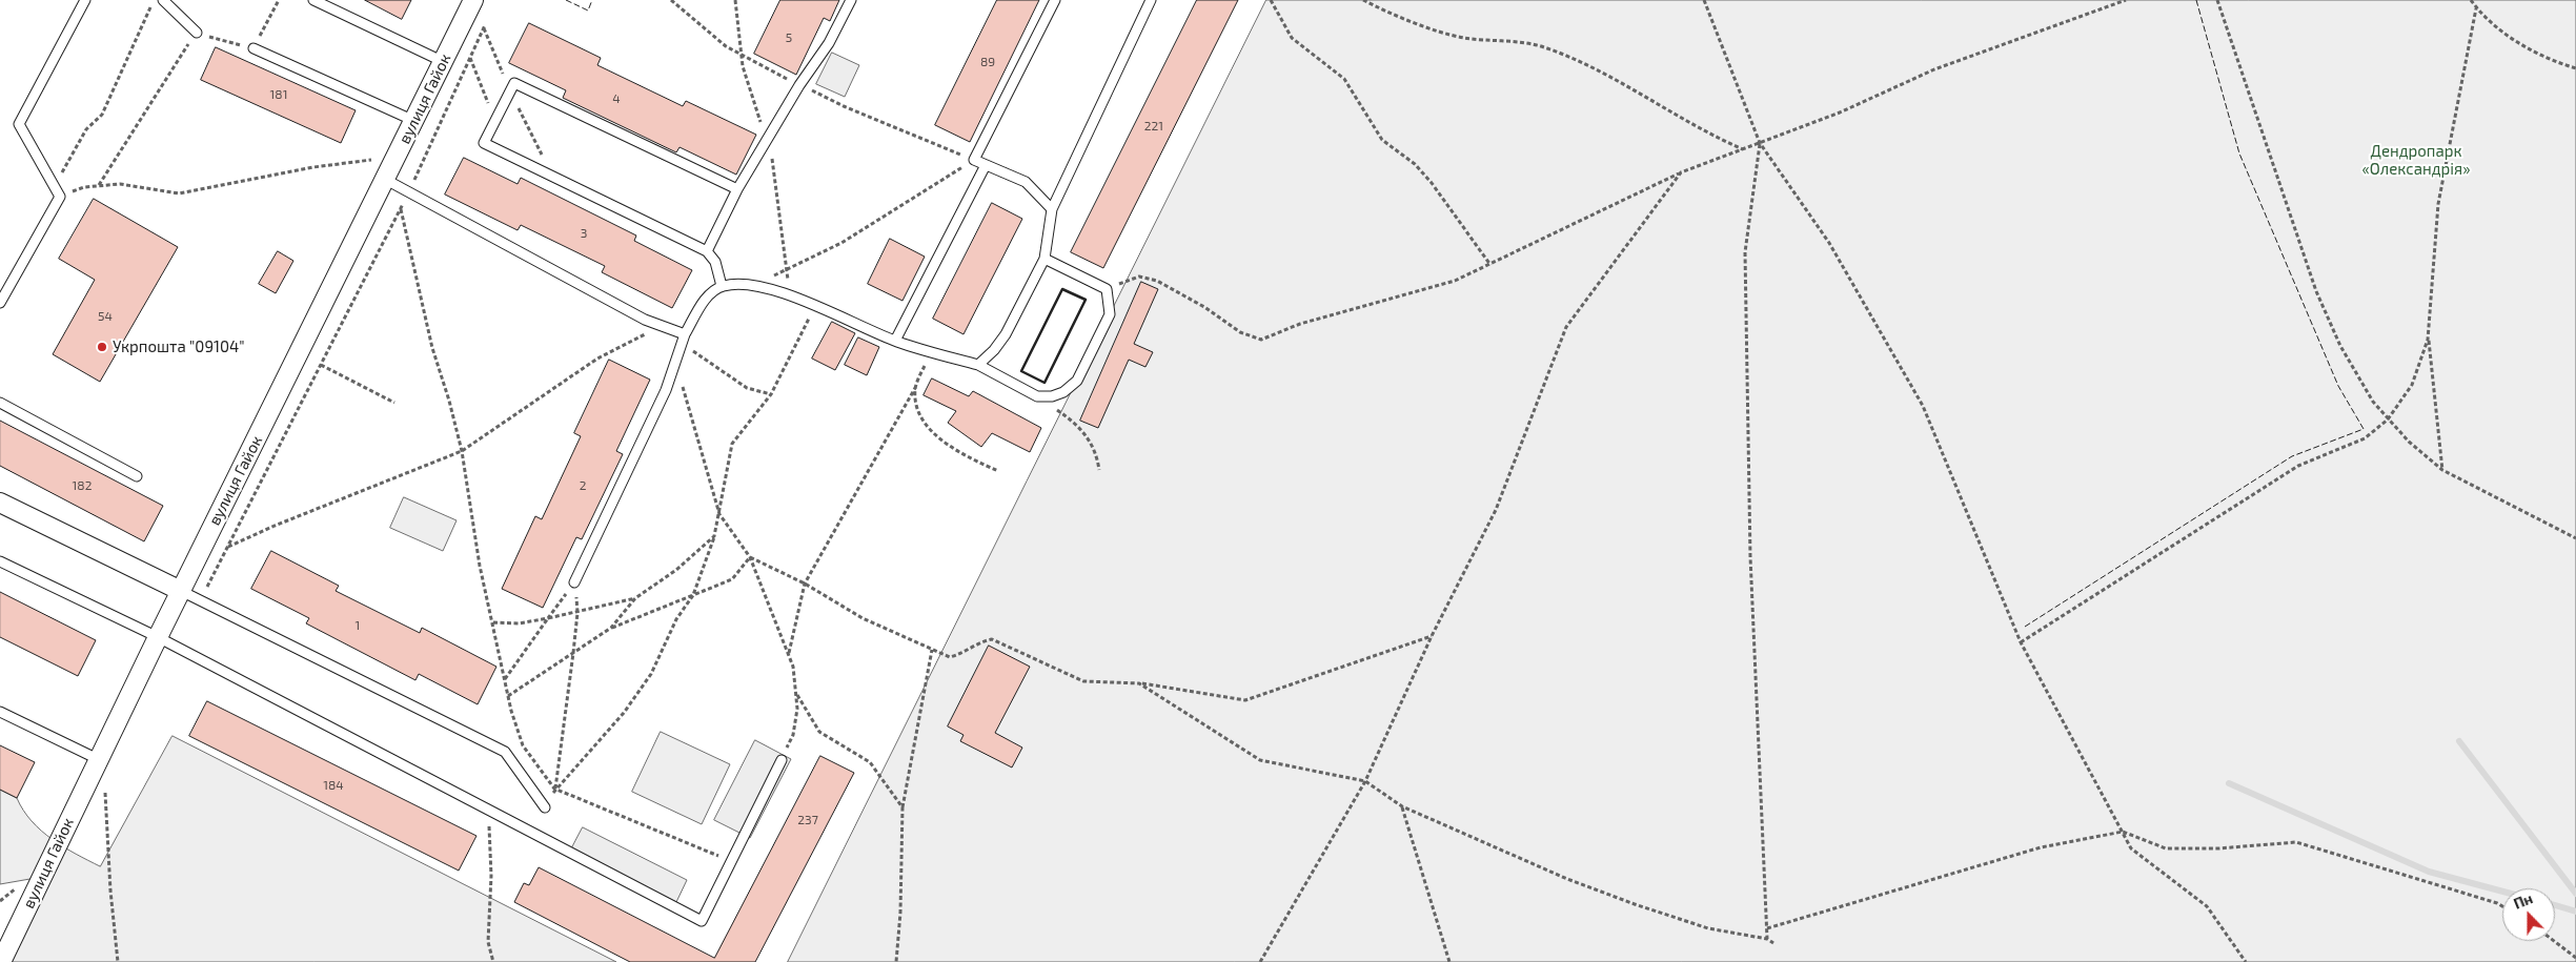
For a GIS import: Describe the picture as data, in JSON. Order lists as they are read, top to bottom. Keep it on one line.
{"streets":{"street":["вулиця Гайок"]},"parks":["Дендропарк «Олександрія»"],"places":["Укрпошта \"09104\""],"house_numbers":["5","89","181","4","221","3","54","182","2","1","184","237"],"north":"top"}
